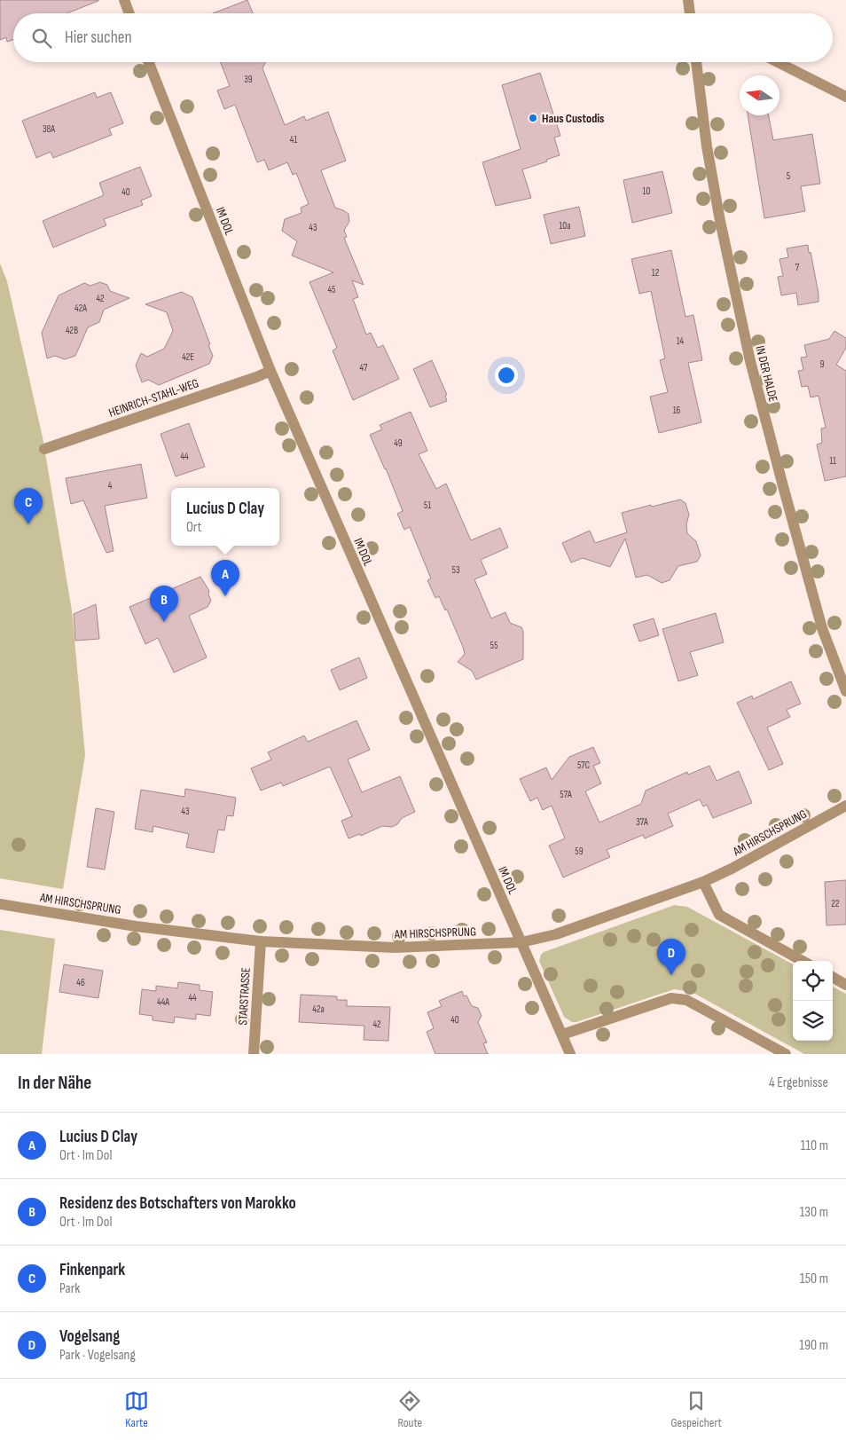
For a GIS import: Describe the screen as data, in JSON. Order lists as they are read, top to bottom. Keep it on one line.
{"streets":{"street":["IM DOL","IN DER HALDE","HEINRICH-STAHL-WEG","AM HIRSCHSPRUNG","STARSTRASSE"]},"crossings":[["IM DOL","HEINRICH-STAHL-WEG"],["IM DOL","AM HIRSCHSPRUNG"],["AM HIRSCHSPRUNG","STARSTRASSE"]],"places":["Haus Custodis"],"house_numbers":["39","38A","41","5","10","40","10a","43","7","12","45","42","42A","42B","14","42E","9","47","16","49","44","11","4","51","53","55","57C","57A","43","37A","59","22","46","44","44A","42a","40","42"],"north":"left","page":{"search":"Hier suchen","popup":["Lucius D Clay","Ort"],"pins":["C","A","B","D"],"heading":["In der Nähe","4 Ergebnisse"],"list":[{"mark":"A","name":"Lucius D Clay","note":"Ort · Im Dol","value":"110 m"},{"mark":"B","name":"Residenz des Botschafters von Marokko","note":"Ort · Im Dol","value":"130 m"},{"mark":"C","name":"Finkenpark","note":"Park","value":"150 m"},{"mark":"D","name":"Vogelsang","note":"Park · Vogelsang","value":"190 m"}],"nav":["Karte","Route","Gespeichert"]}}
